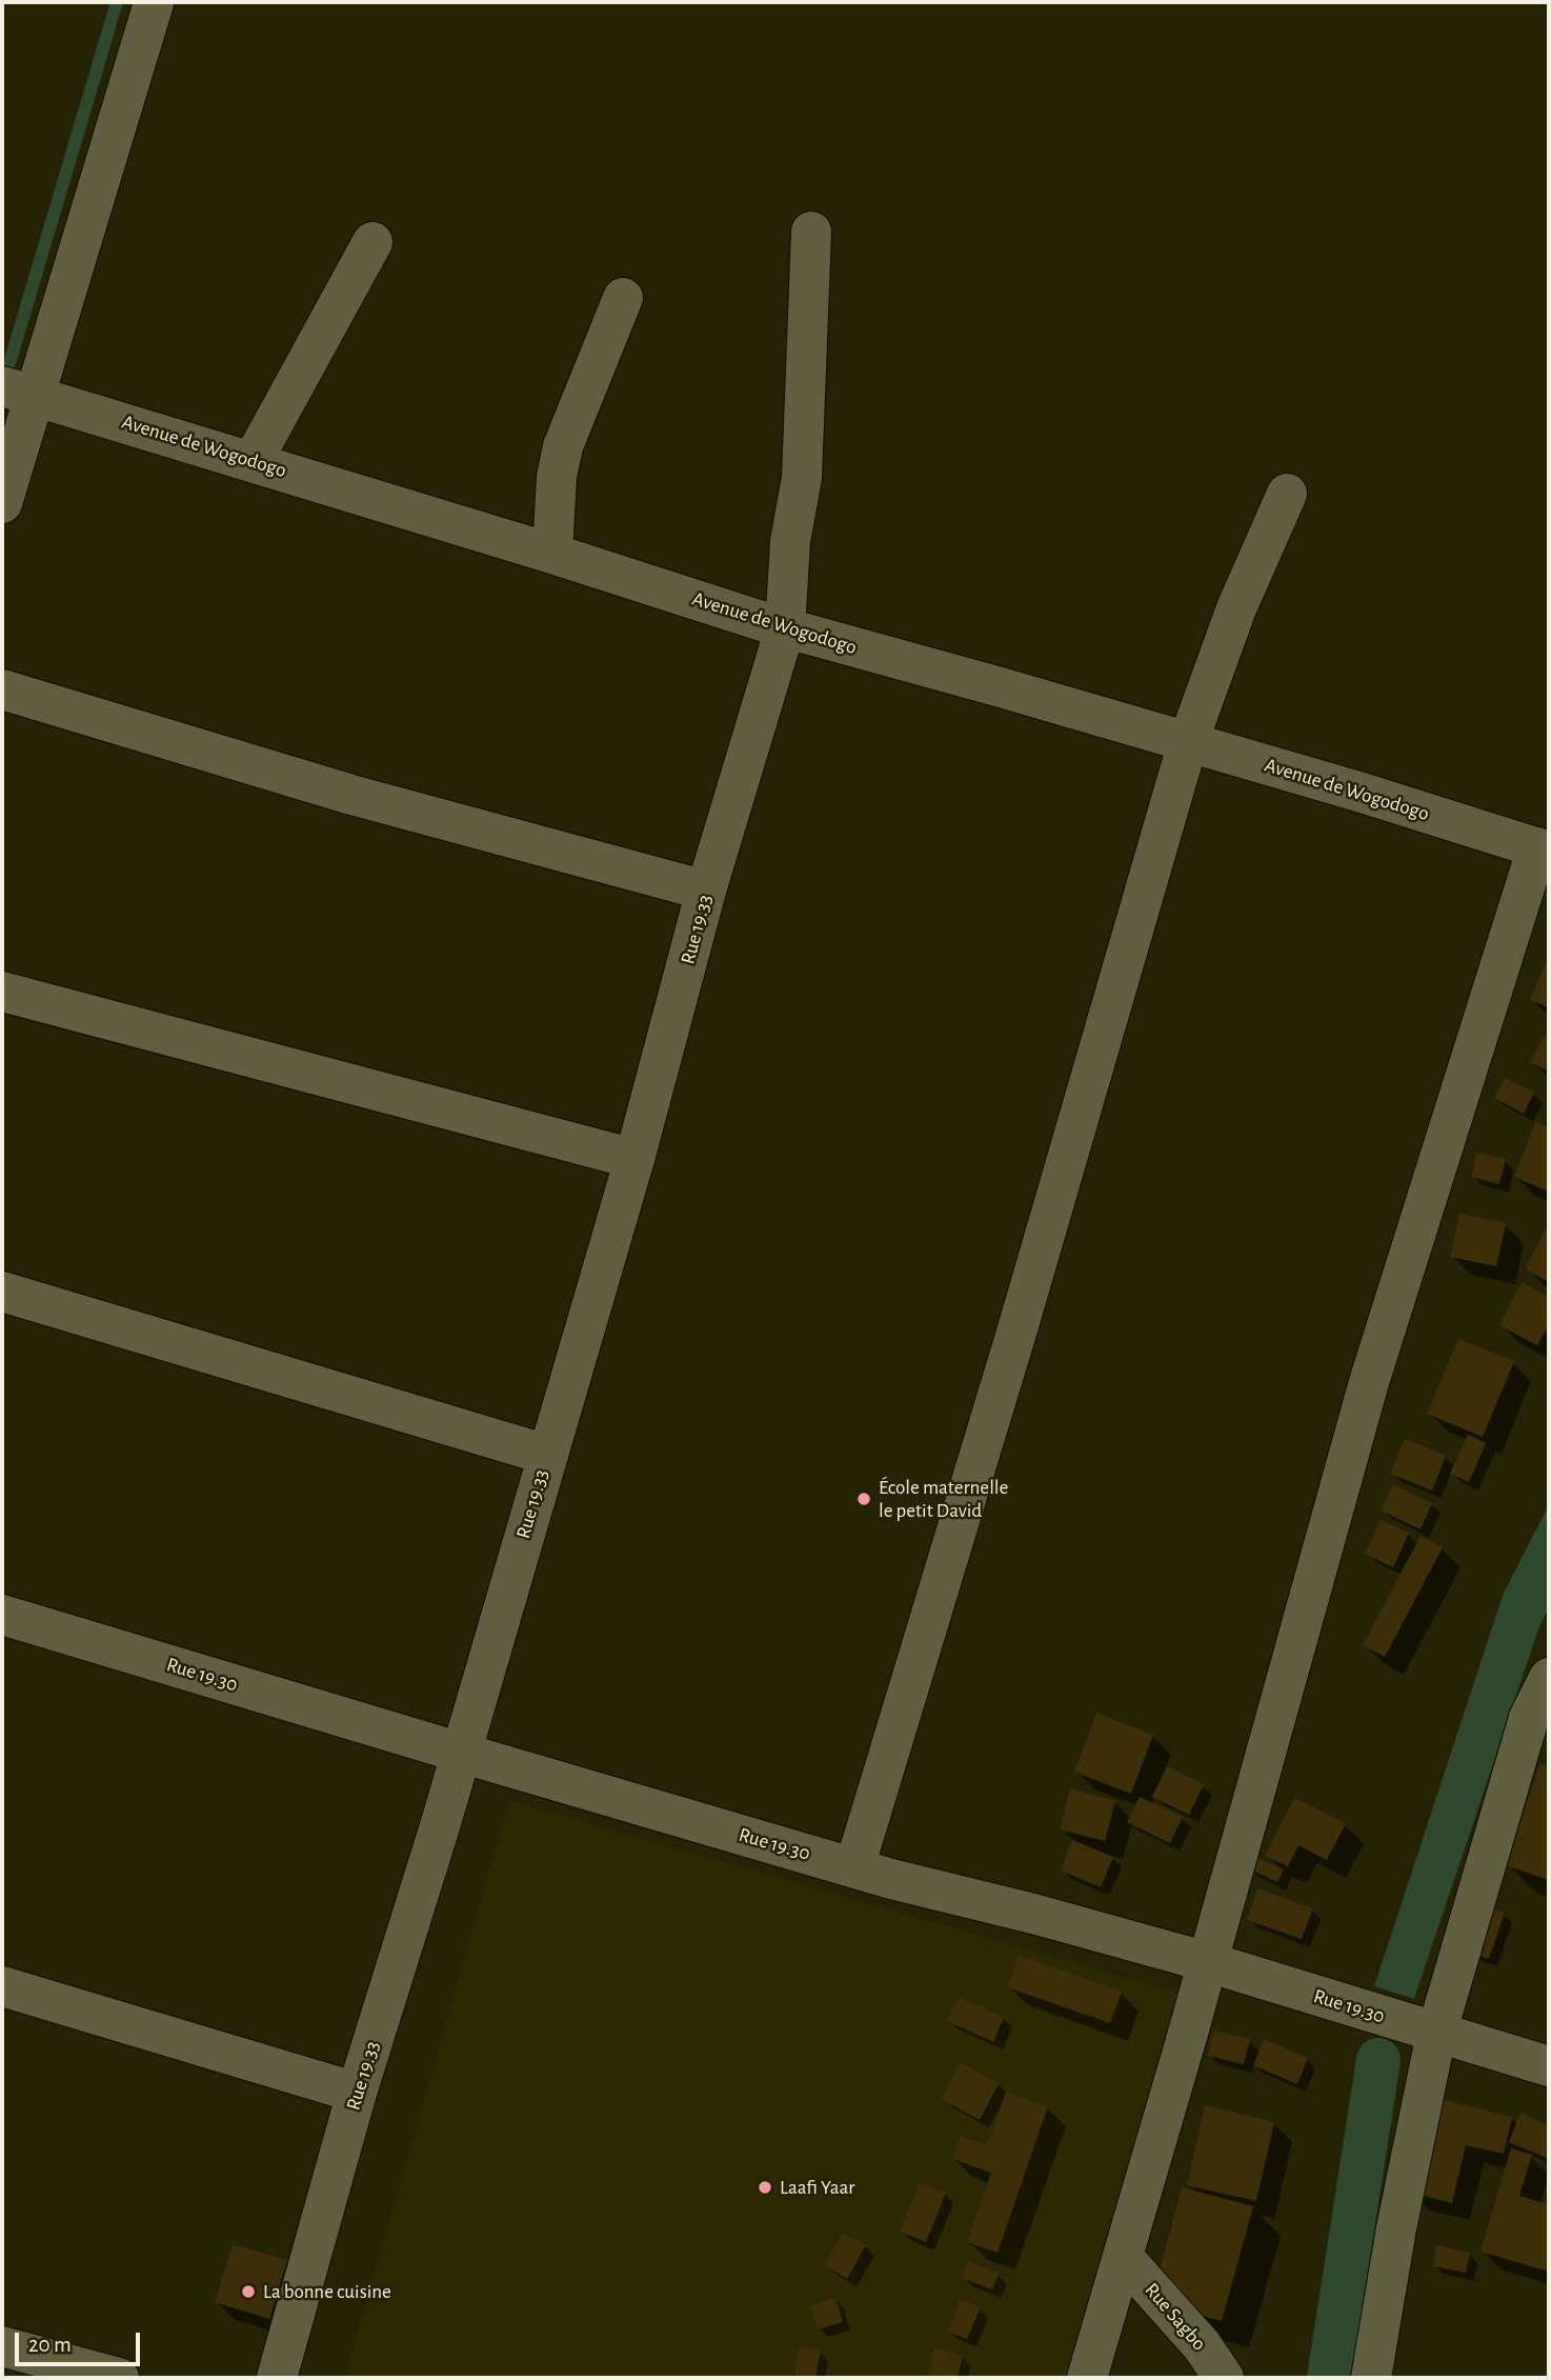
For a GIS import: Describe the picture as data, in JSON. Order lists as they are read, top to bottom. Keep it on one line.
{"streets":{"street":["Avenue de Wogodogo","Rue 19.33","Rue 19.30","Rue Sagbo"]},"crossings":[["Avenue de Wogodogo","Rue 19.33"],["Rue 19.33","Rue 19.30"]],"places":["École maternelle le petit David","Laafi Yaar","La bonne cuisine"],"scale_bar":"20 m"}
